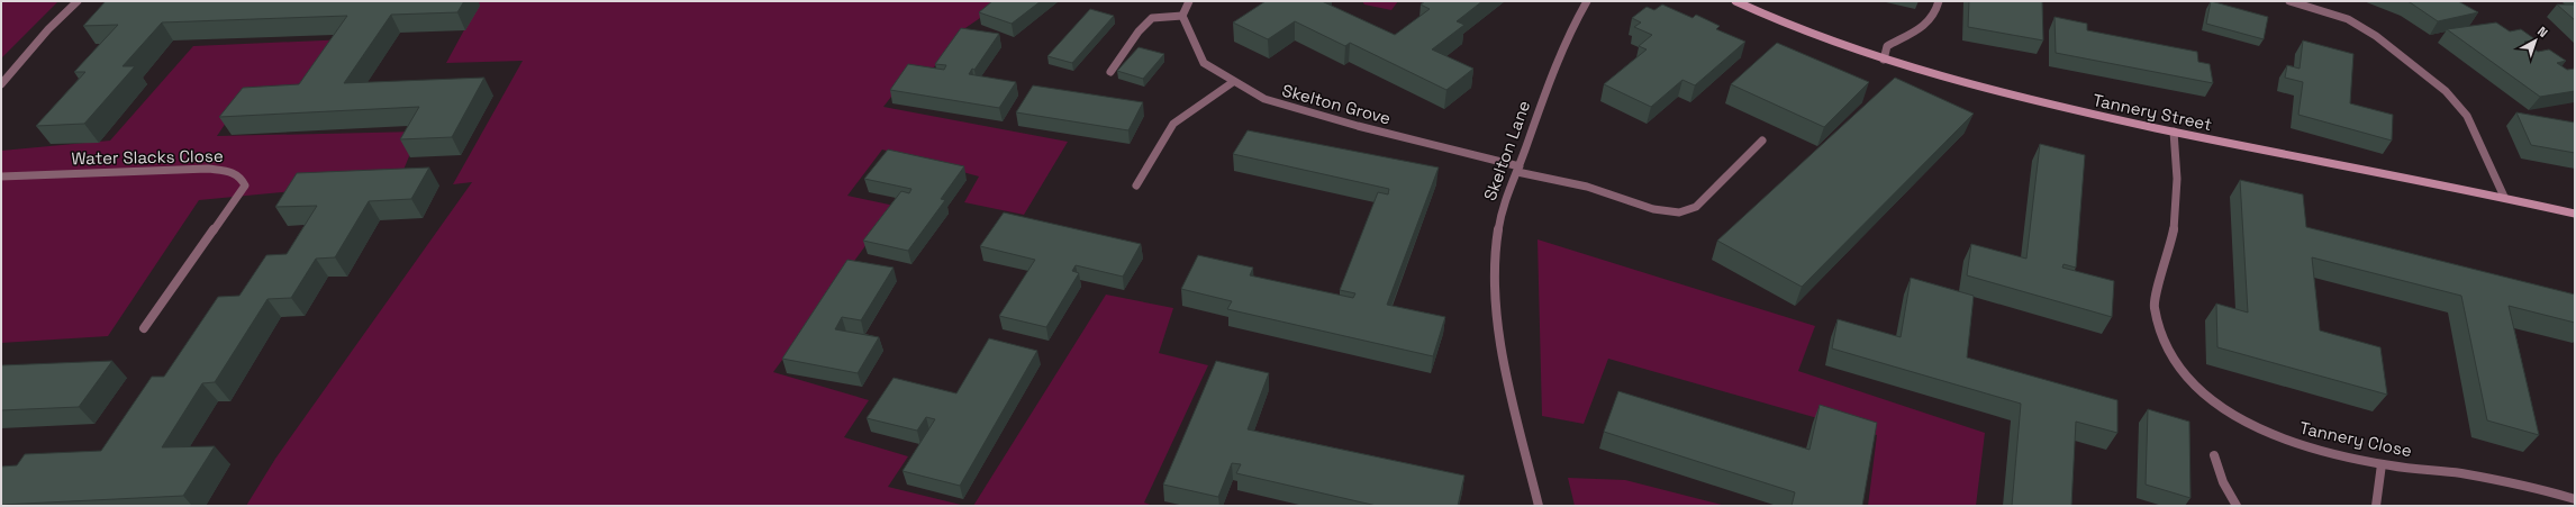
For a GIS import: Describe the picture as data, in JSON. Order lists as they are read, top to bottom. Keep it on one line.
{"streets":{"main road":["Tannery Street"],"street":["Skelton Grove","Skelton Lane","Water Slacks Close","Tannery Close"]},"crossings":[["Skelton Grove","Skelton Lane"],["Tannery Street","Tannery Close"]],"north":"top right"}
